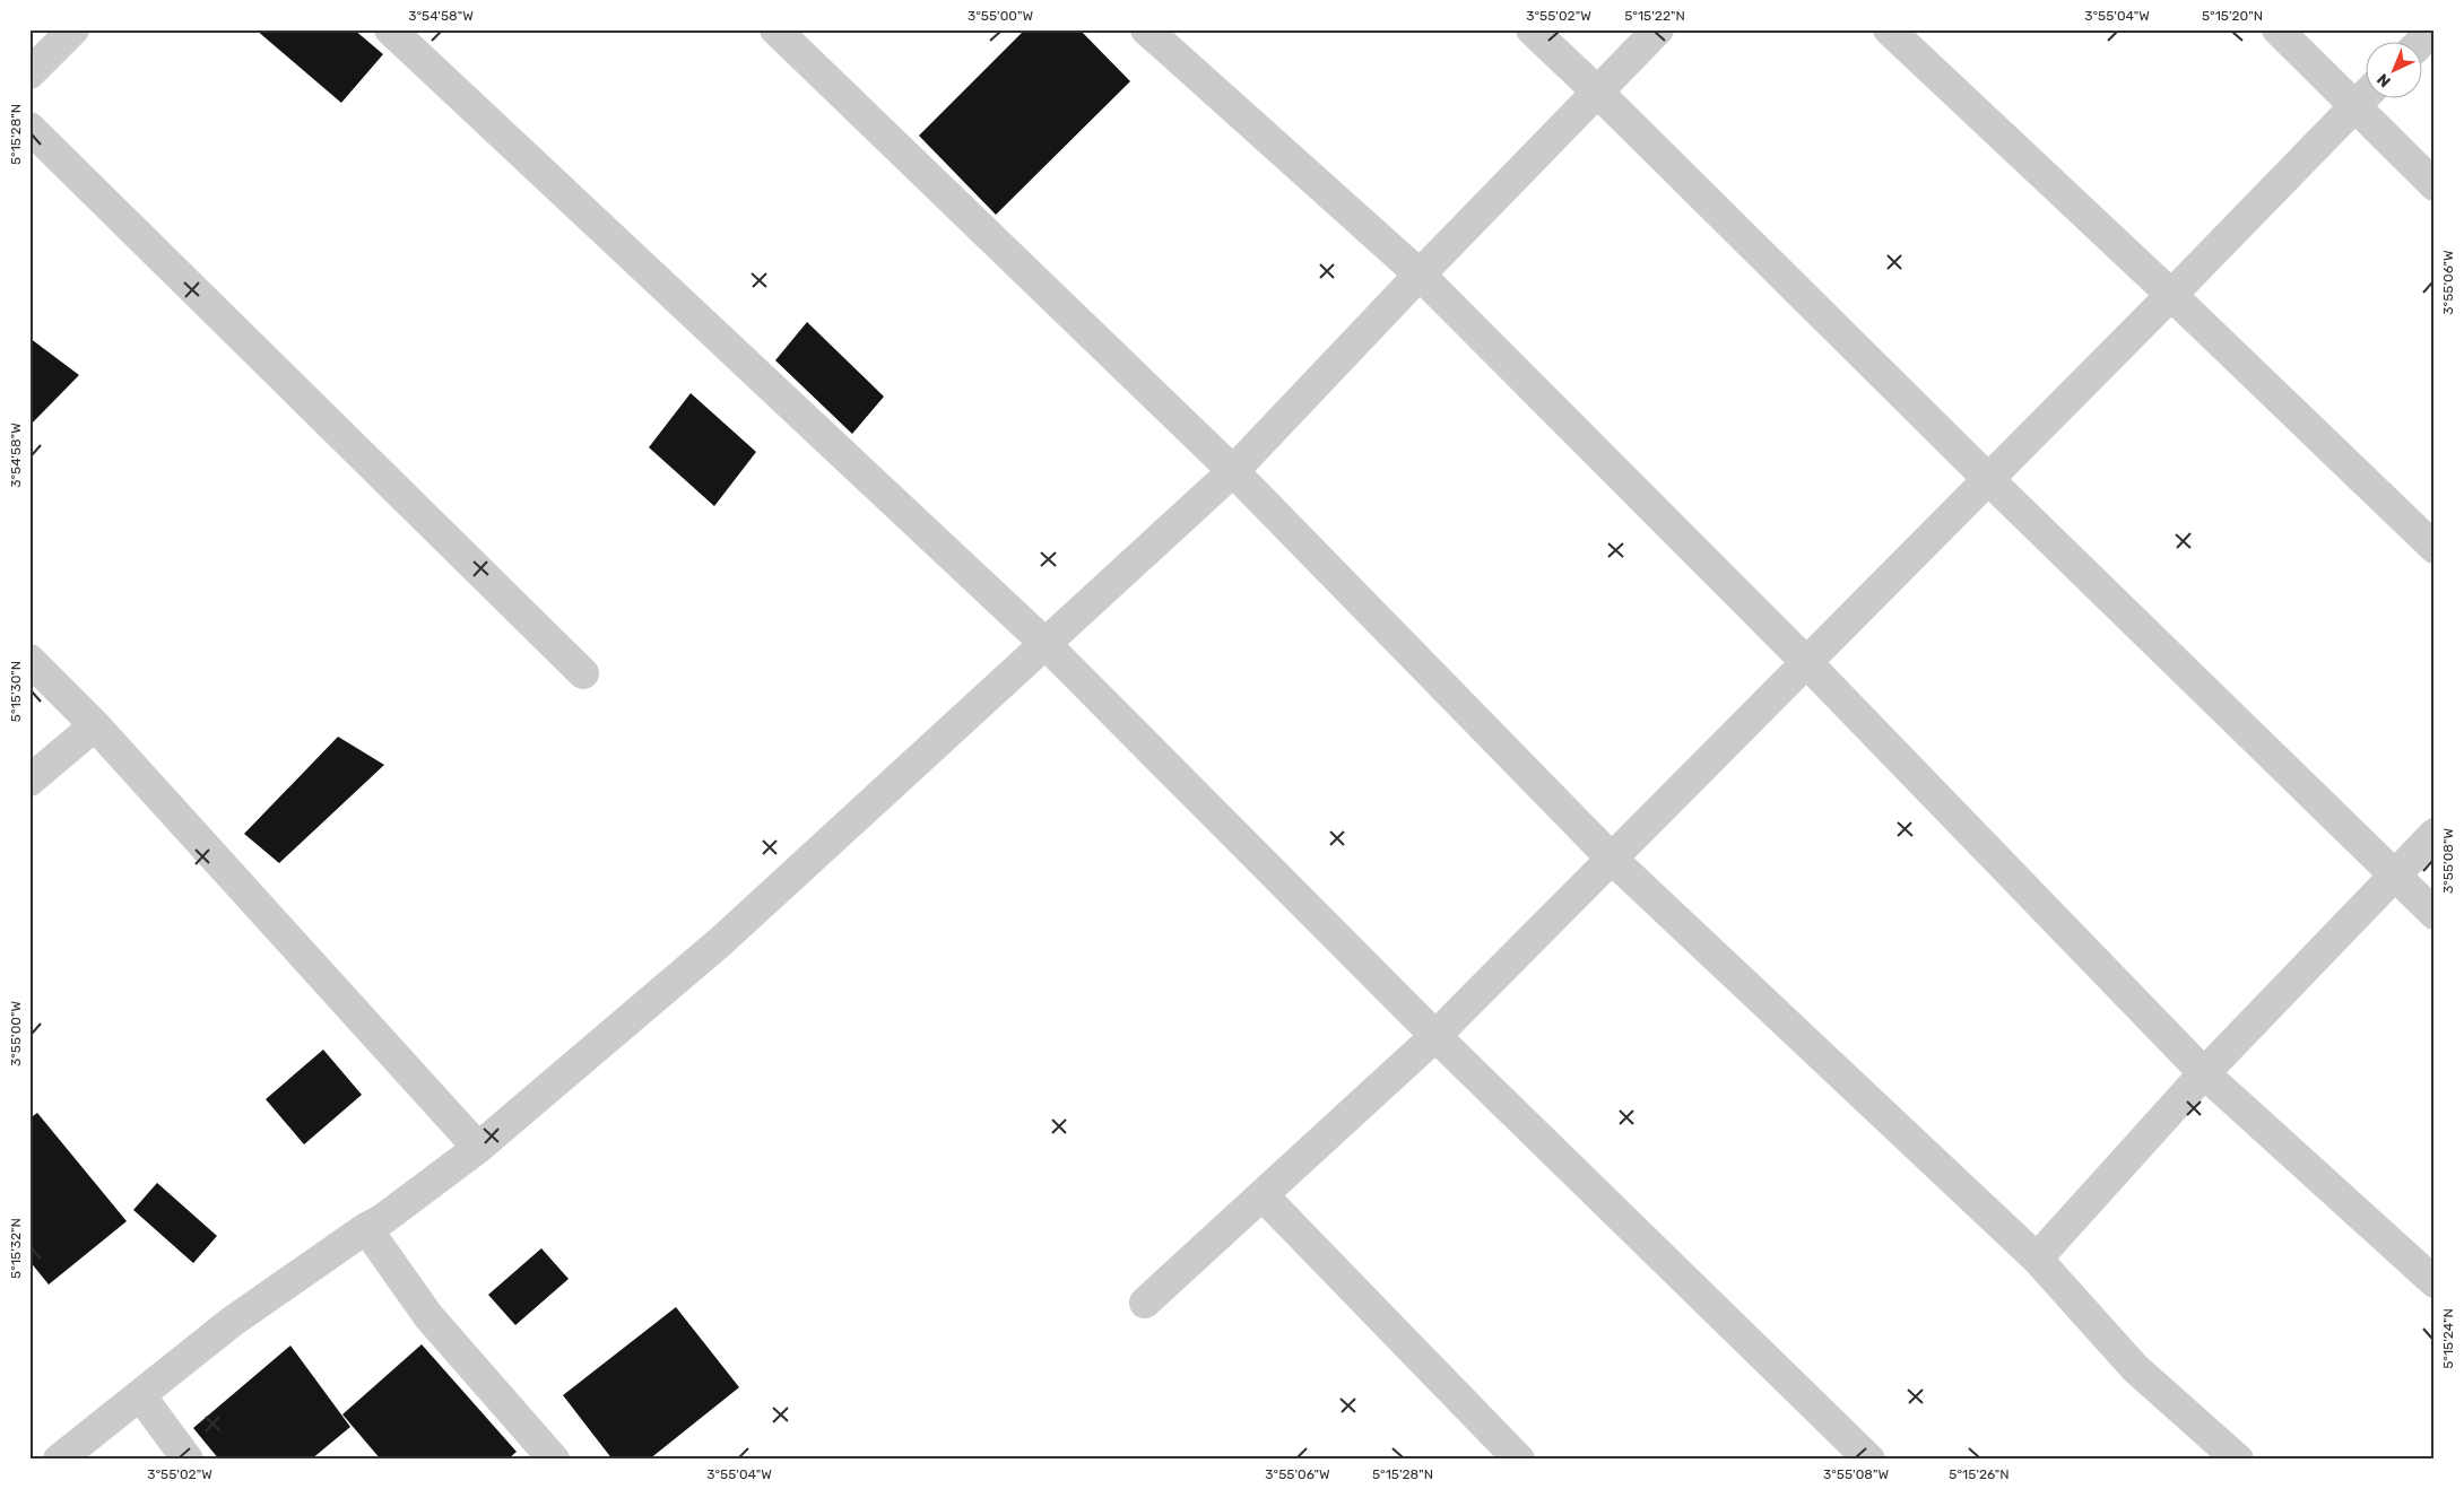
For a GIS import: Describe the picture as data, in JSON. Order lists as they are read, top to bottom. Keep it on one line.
{"north":"bottom left","coordinates":["3°54'58\"W","3°55'00\"W","3°55'02\"W","5°15'22\"N","3°55'04\"W","5°15'20\"N","5°15'28\"N","3°55'06\"W","5°15'30\"N","3°55'08\"W","5°15'32\"N","5°15'24\"N","5°15'26\"N"]}
